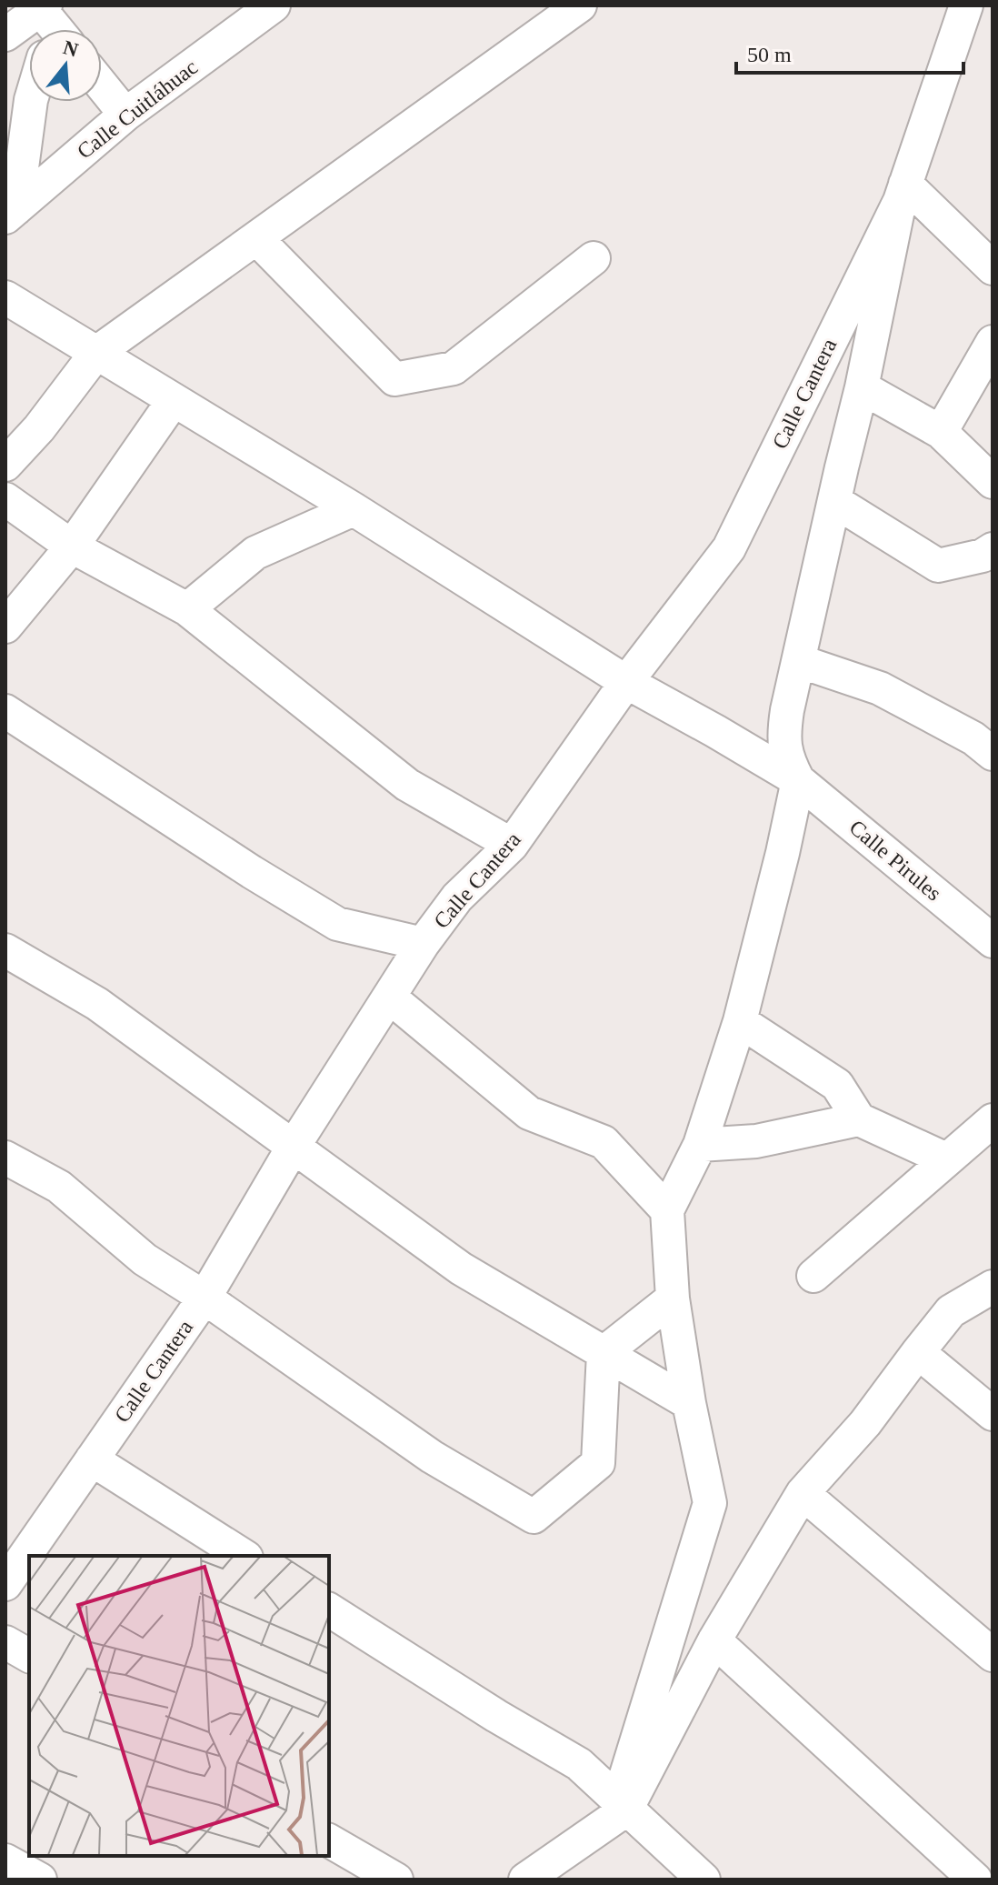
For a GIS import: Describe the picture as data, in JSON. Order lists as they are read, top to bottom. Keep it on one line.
{"streets":{"street":["Calle Cuitláhuac","Calle Cantera","Calle Pirules"]},"crossings":[["Calle Cantera","Calle Pirules"]],"scale_bar":"50 m","north":"top"}
